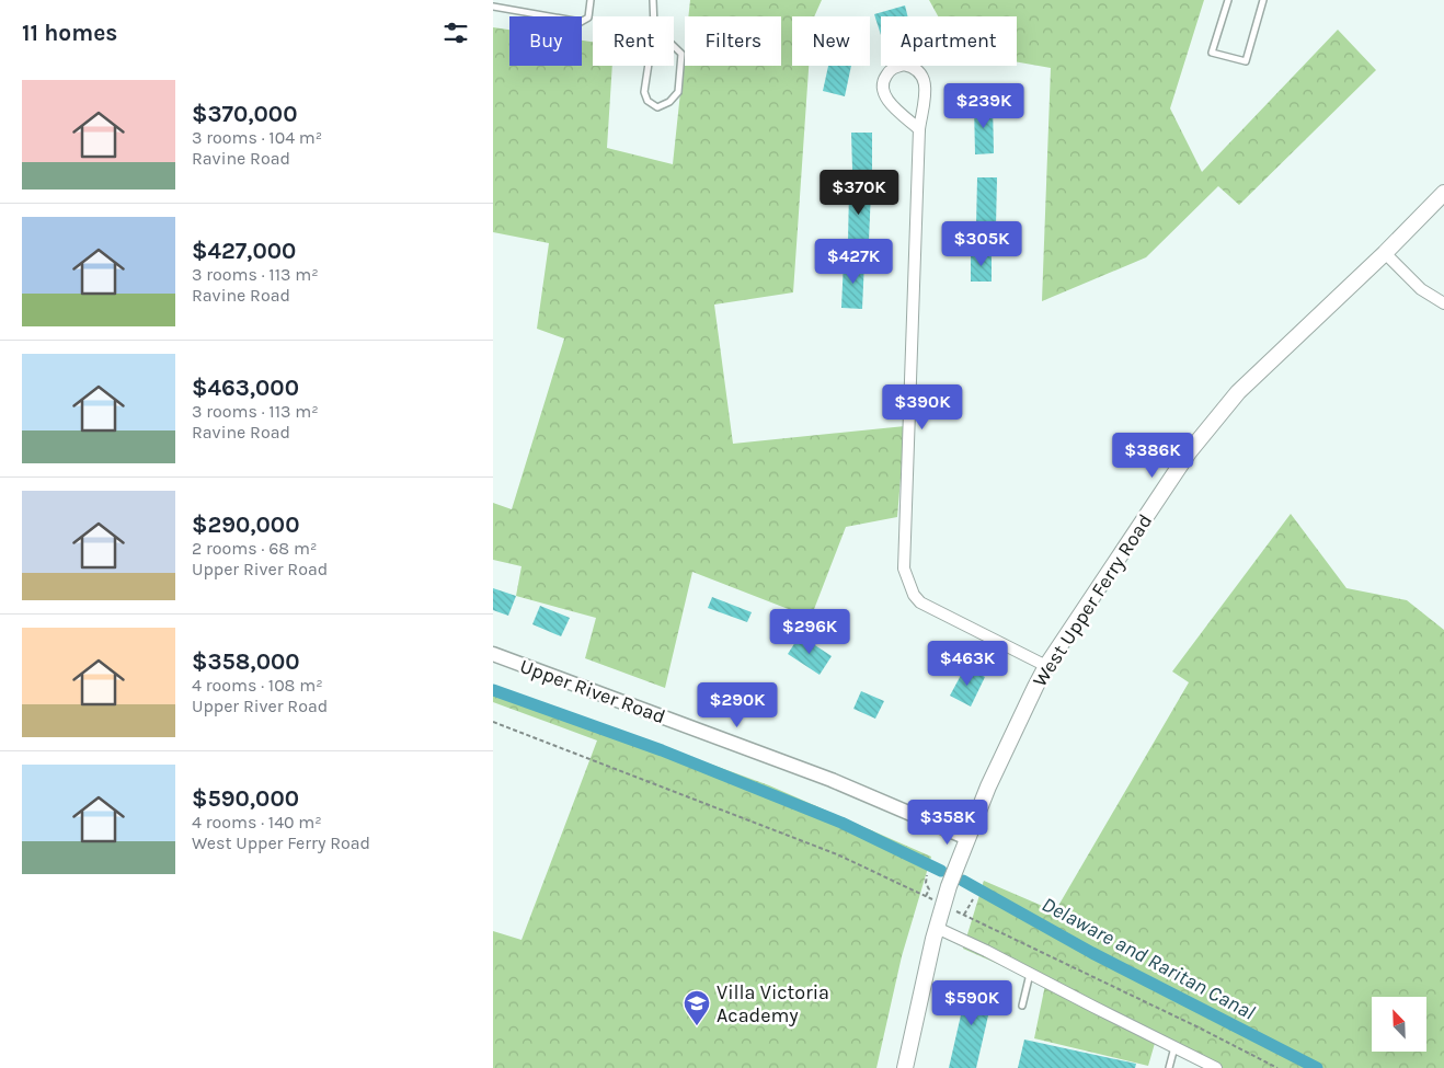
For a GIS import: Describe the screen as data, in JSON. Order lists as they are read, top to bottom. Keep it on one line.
{"streets":{"main road":["West Upper Ferry Road"],"street":["Upper River Road"]},"crossings":[["West Upper Ferry Road","Upper River Road"]],"water":["Delaware and Raritan Canal"],"places":{"school or university":["Villa Victoria Academy"]},"north":"top left","page":{"heading":"11 homes","chip":["Buy","Rent","Filters","New","Apartment"],"list":[{"name":"$370,000","note":"3 rooms · 104 m² · Ravine Road"},{"name":"$427,000","note":"3 rooms · 113 m² · Ravine Road"},{"name":"$463,000","note":"3 rooms · 113 m² · Ravine Road"},{"name":"$290,000","note":"2 rooms · 68 m² · Upper River Road"},{"name":"$358,000","note":"4 rooms · 108 m² · Upper River Road"},{"name":"$590,000","note":"4 rooms · 140 m² · West Upper Ferry Road"}],"price":["$239K","$370K","$305K","$427K","$390K","$386K","$296K","$463K","$290K","$358K","$590K"]}}
